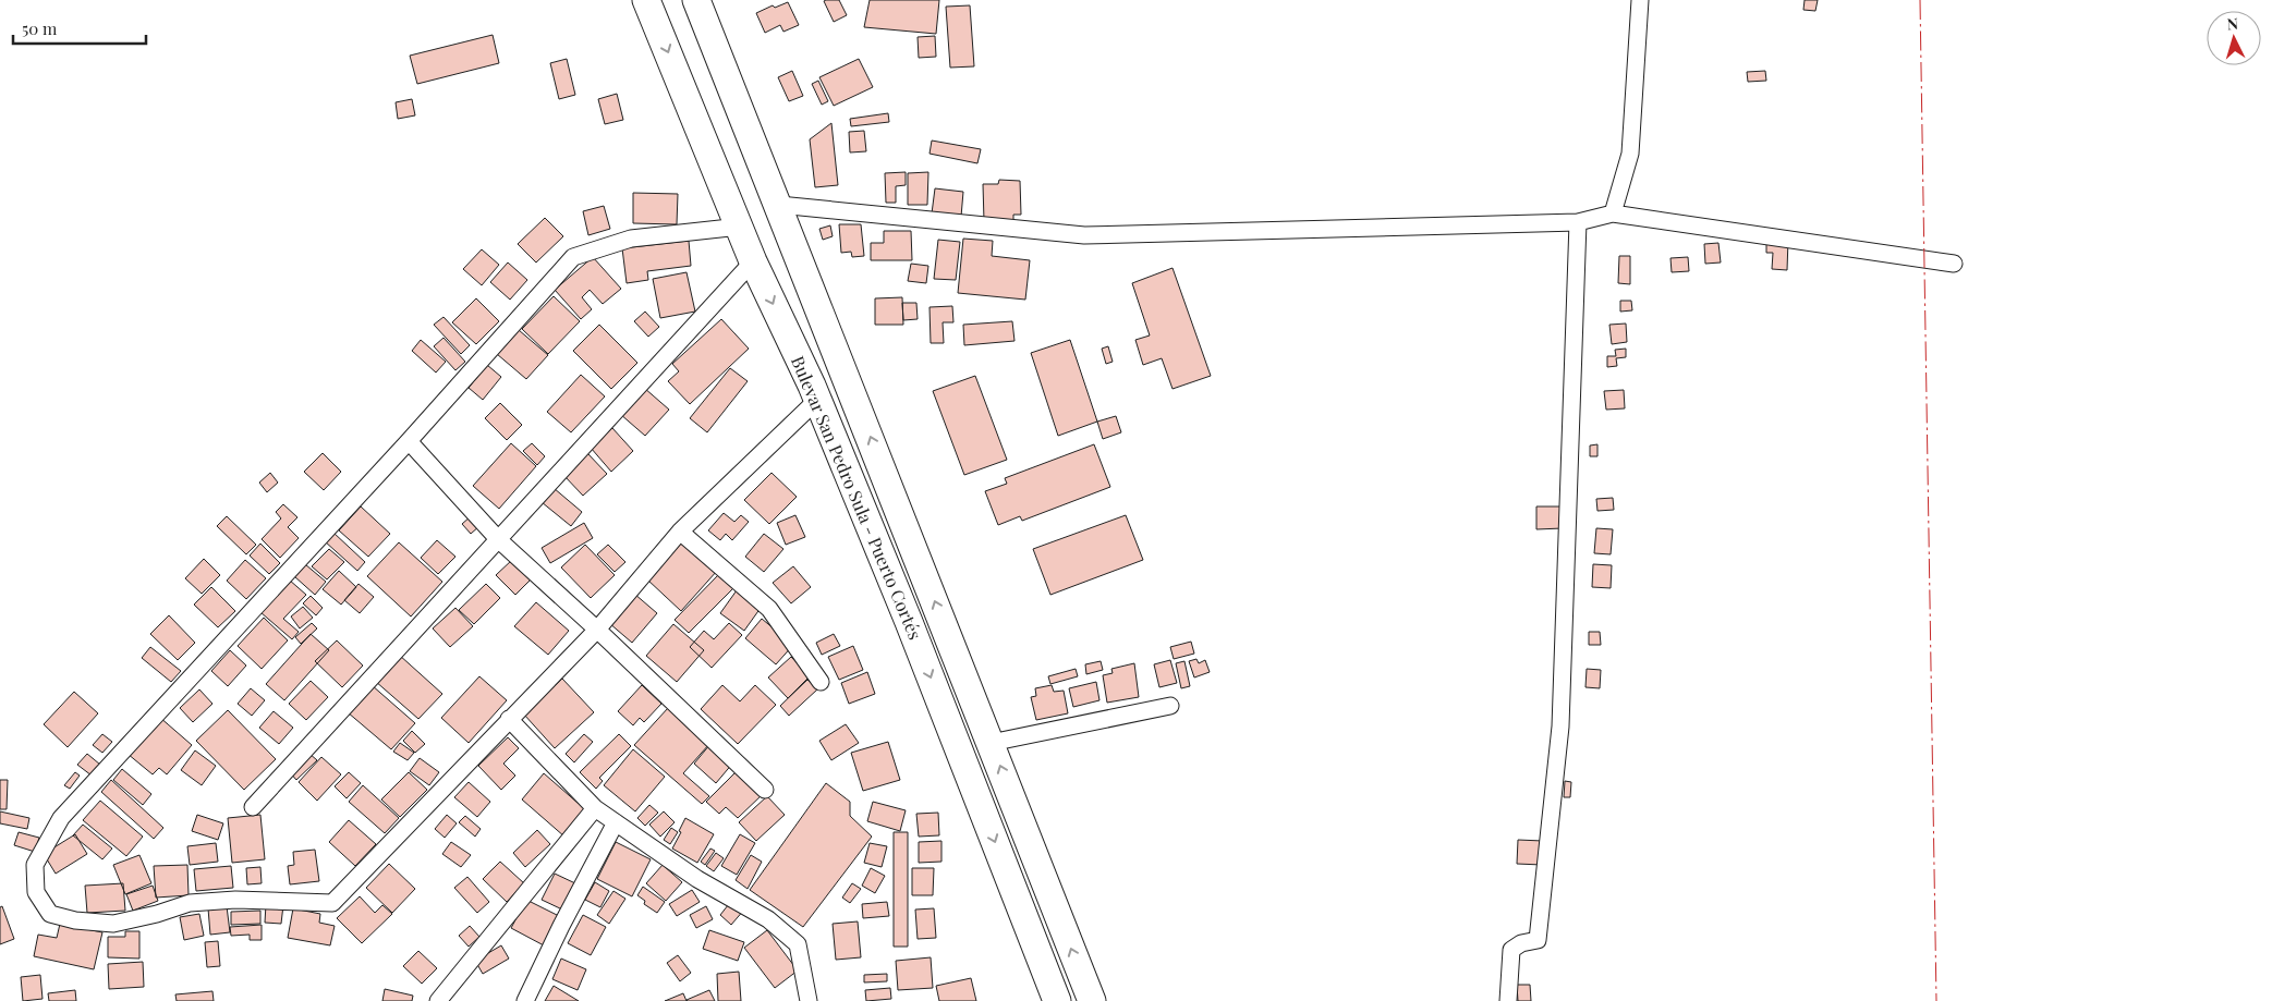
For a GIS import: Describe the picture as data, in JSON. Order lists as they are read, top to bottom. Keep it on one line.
{"streets":{"highway":["Bulevar San Pedro Sula - Puerto Cortés"]},"scale_bar":"50 m","north":"top"}
